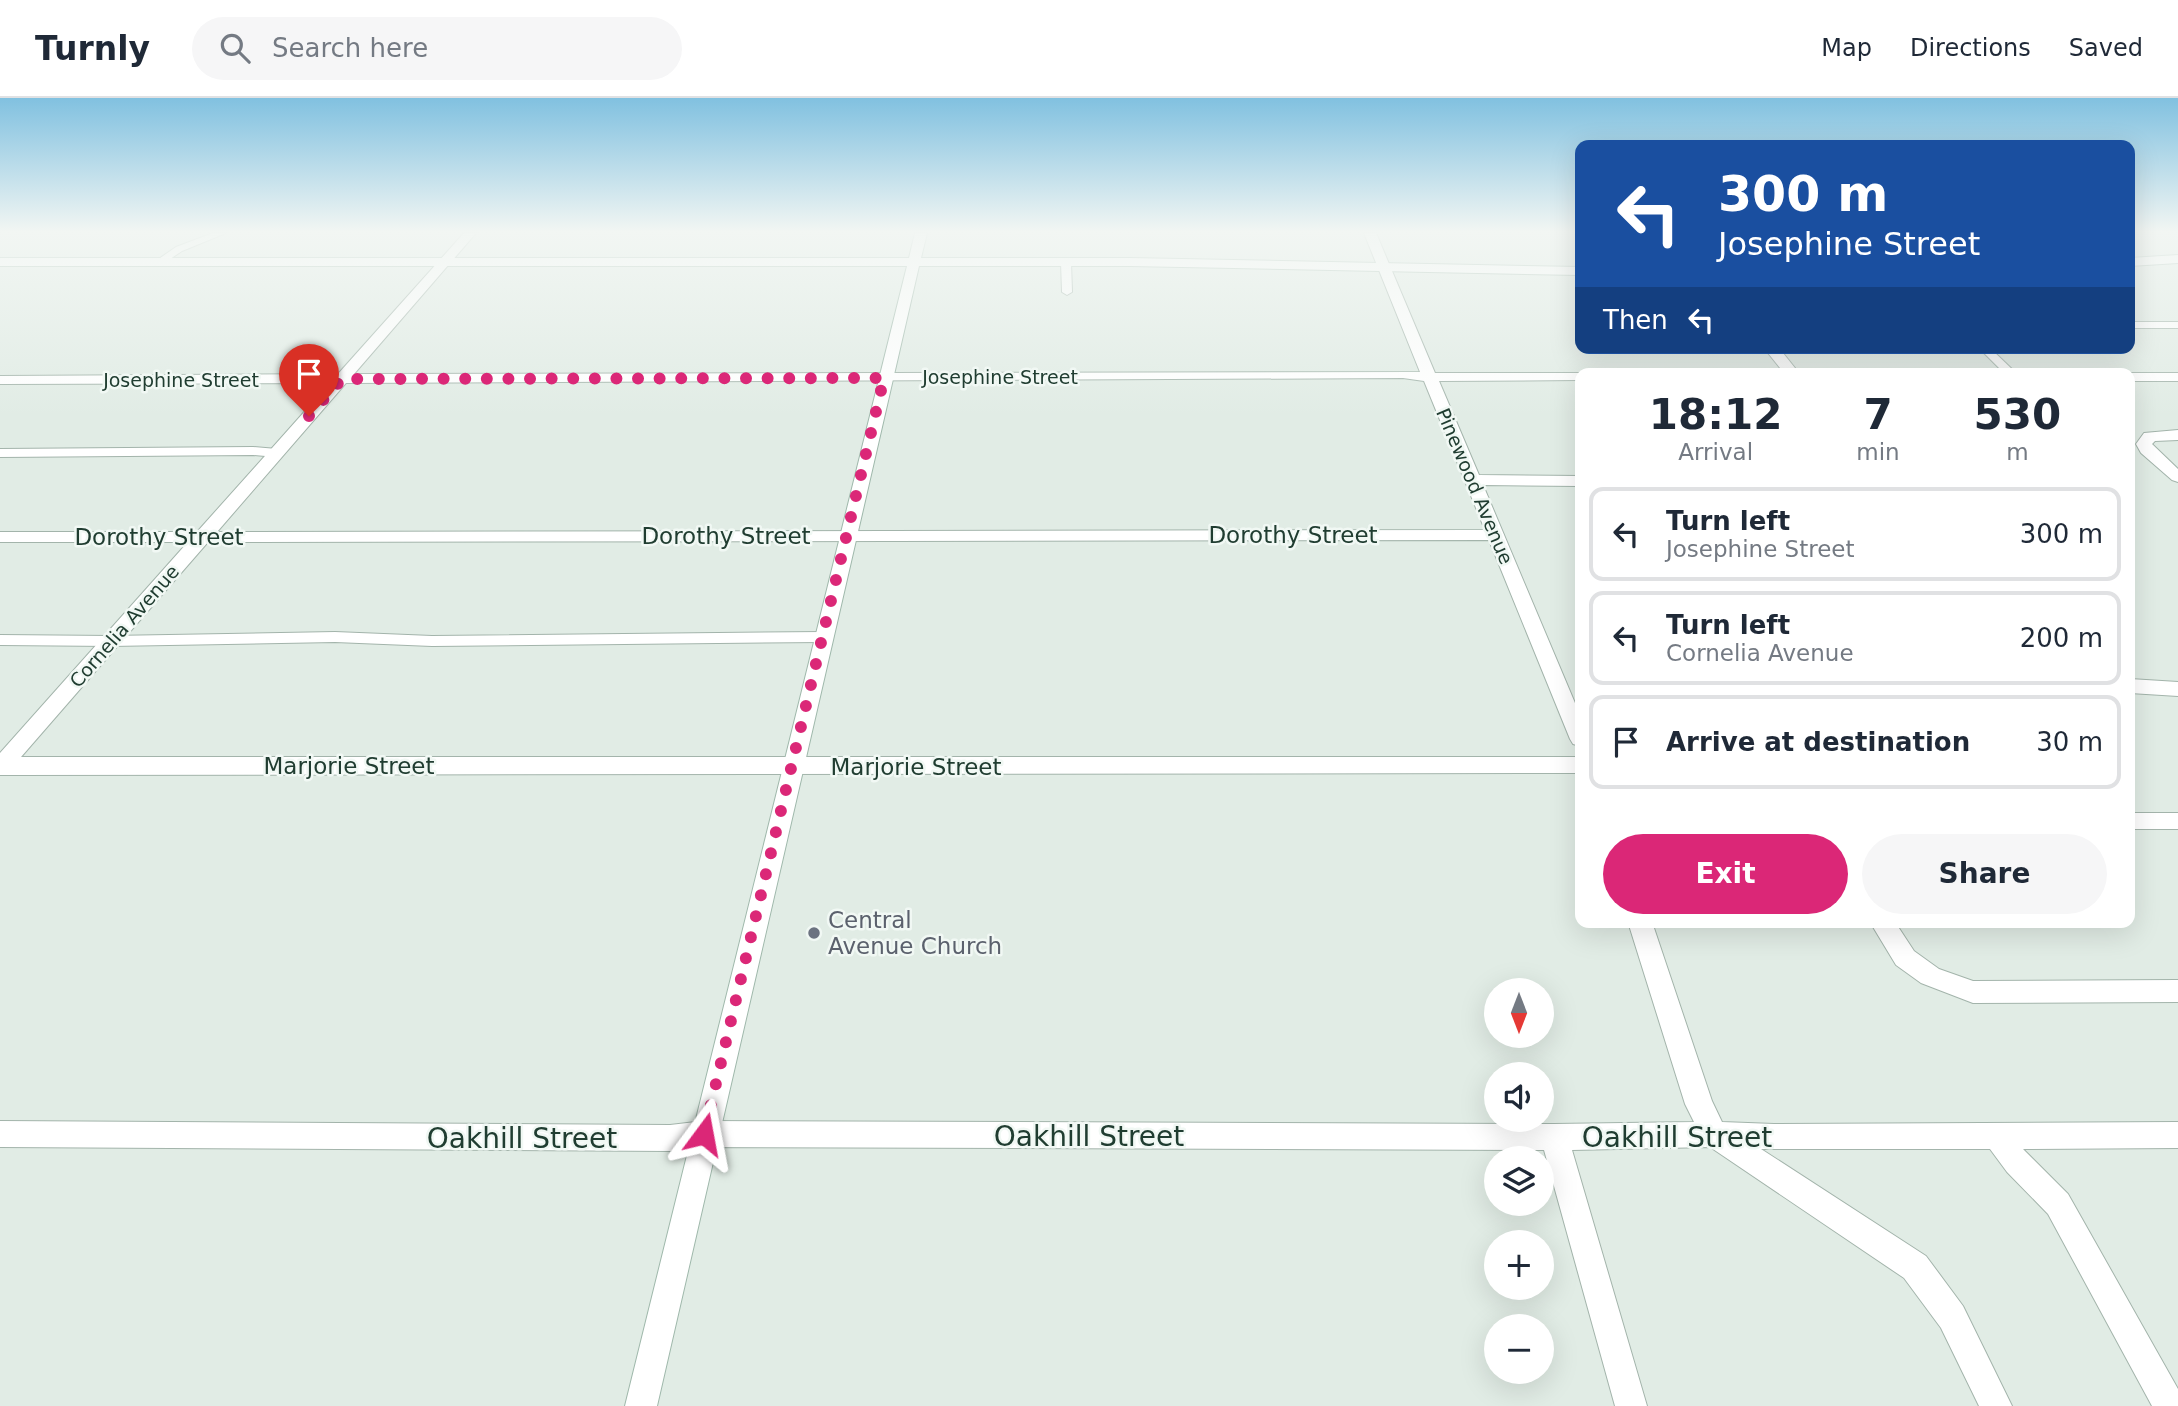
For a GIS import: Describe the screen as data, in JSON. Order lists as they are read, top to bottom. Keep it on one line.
{"streets":{"street":["Josephine Street","Pinewood Avenue","Dorothy Street","Cornelia Avenue","Marjorie Street","Oakhill Street"]},"crossings":[["Josephine Street","Pinewood Avenue"],["Josephine Street","Cornelia Avenue"],["Pinewood Avenue","Dorothy Street"],["Dorothy Street","Cornelia Avenue"],["Cornelia Avenue","Marjorie Street"]],"places":["Central Avenue Church"],"north":"bottom","page":{"header":"Turnly","search":"Search here","nav":["Map","Directions","Saved"],"turn":["300 m","Josephine Street"],"then":"Then","eta":["18:12","Arrival","7","min","530","m"],"list":[{"name":"Turn left","note":"Josephine Street","value":"300 m"},{"name":"Turn left","note":"Cornelia Avenue","value":"200 m"},{"name":"Arrive at destination","value":"30 m"}],"buttons":["Exit","Share"],"map_buttons":["+","−"]}}
